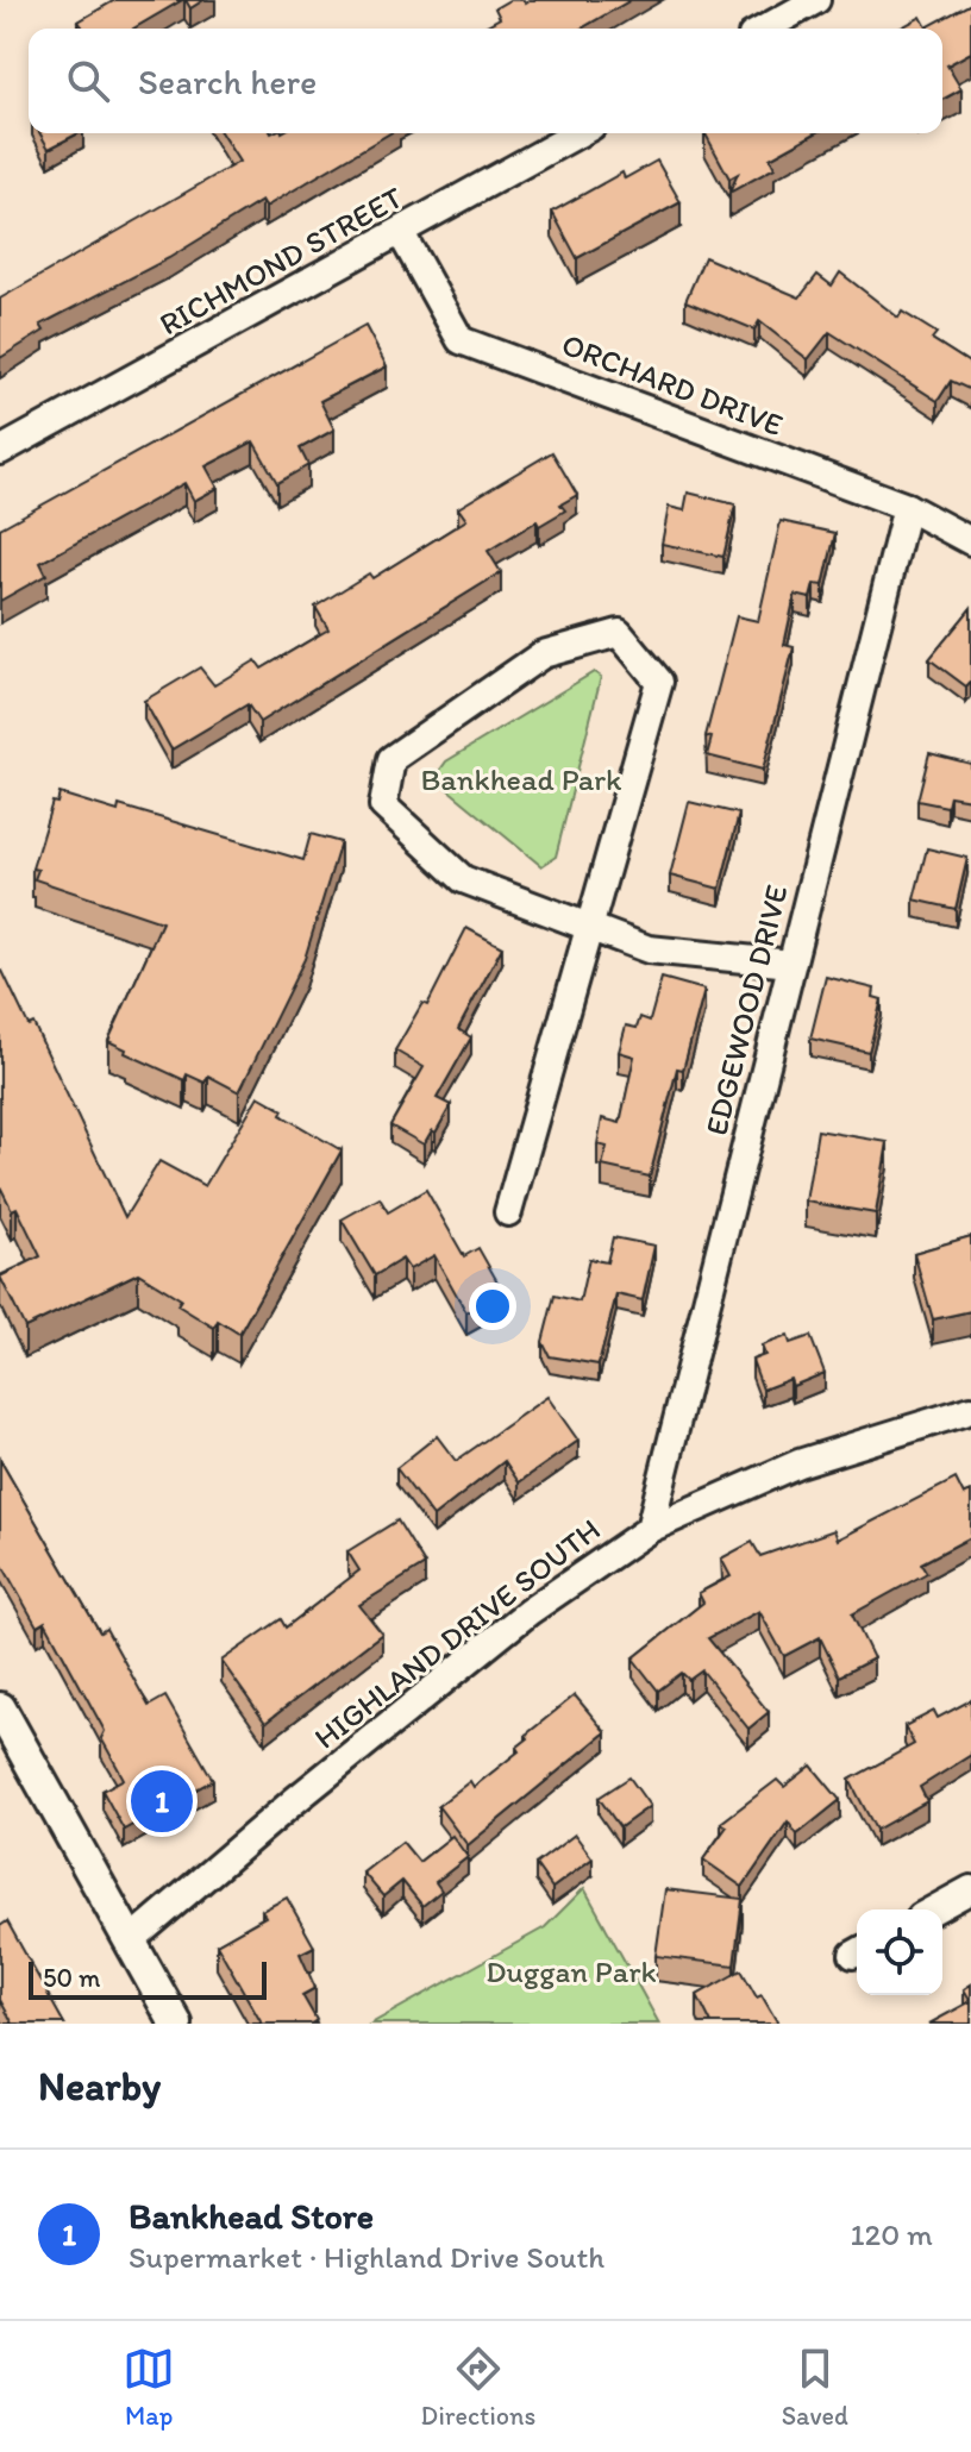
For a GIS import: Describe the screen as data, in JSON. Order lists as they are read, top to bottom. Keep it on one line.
{"streets":{"street":["RICHMOND STREET","ORCHARD DRIVE","EDGEWOOD DRIVE","HIGHLAND DRIVE SOUTH"]},"crossings":[["RICHMOND STREET","ORCHARD DRIVE"],["ORCHARD DRIVE","EDGEWOOD DRIVE"],["EDGEWOOD DRIVE","HIGHLAND DRIVE SOUTH"]],"parks":["Bankhead Park","Duggan Park"],"scale_bar":"50 m","page":{"search":"Search here","pins":"1","scale":"50 m","heading":"Nearby","list":[{"mark":"1","name":"Bankhead Store","note":"Supermarket · Highland Drive South","value":"120 m"}],"nav":["Map","Directions","Saved"]}}
